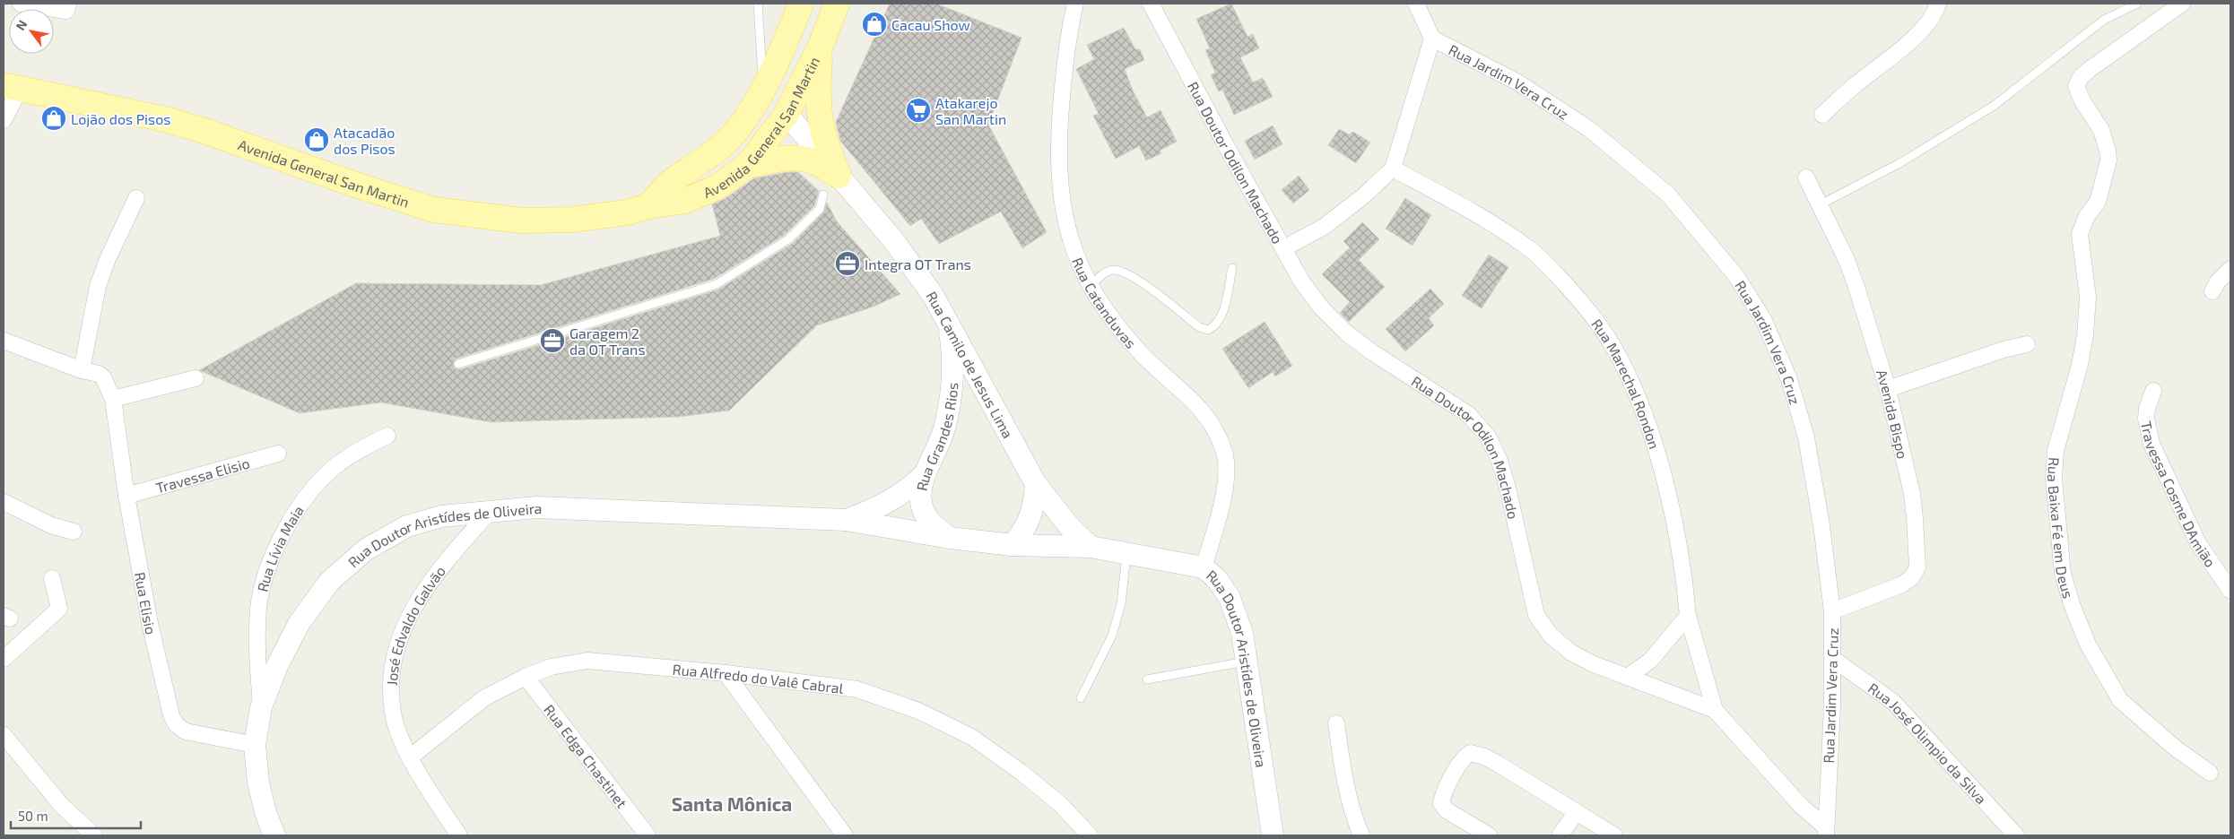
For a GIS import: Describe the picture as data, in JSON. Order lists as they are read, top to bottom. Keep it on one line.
{"streets":{"main road":["Avenida General San Martin","Rua Camilo de Jesus Lima","Rua Grandes Rios","Rua Doutor Aristídes de Oliveira"],"street":["Rua Jardim Vera Cruz","Rua Doutor Odilon Machado","Rua Catanduvas","Rua Marechal Rondon","Avenida Bispo","Travessa Elisio","Travessa Cosme DAmião","Rua Baixa Fé em Deus","Rua Lívia Maia","Rua Elisio","José Edvaldo Galvão","Rua Alfredo do Valê Cabral","Rua José Olimpio da Silva","Rua Edga Chastinet"]},"crossings":[["Rua Jardim Vera Cruz","Rua Doutor Odilon Machado"],["Rua Jardim Vera Cruz","Avenida Bispo"],["Rua Jardim Vera Cruz","Rua José Olimpio da Silva"],["Avenida General San Martin","Rua Camilo de Jesus Lima"],["Rua Doutor Odilon Machado","Rua Marechal Rondon"],["Rua Catanduvas","Rua Doutor Aristídes de Oliveira"],["Rua Camilo de Jesus Lima","Rua Grandes Rios"],["Rua Grandes Rios","Rua Doutor Aristídes de Oliveira"],["Travessa Elisio","Rua Elisio"],["Rua Doutor Aristídes de Oliveira","Rua Lívia Maia"],["Rua Doutor Aristídes de Oliveira","Rua Elisio"],["Rua Doutor Aristídes de Oliveira","José Edvaldo Galvão"],["José Edvaldo Galvão","Rua Alfredo do Valê Cabral"],["Rua Alfredo do Valê Cabral","Rua Edga Chastinet"]],"districts":["Santa Mônica"],"places":{"shop":["Cacau Show","Lojão dos Pisos","Atacadão dos Pisos"],"supermarket":["Atakarejo San Martin"],"office":["Integra OT Trans","Garagem 2 da OT Trans"]},"scale_bar":"50 m","north":"top left"}
